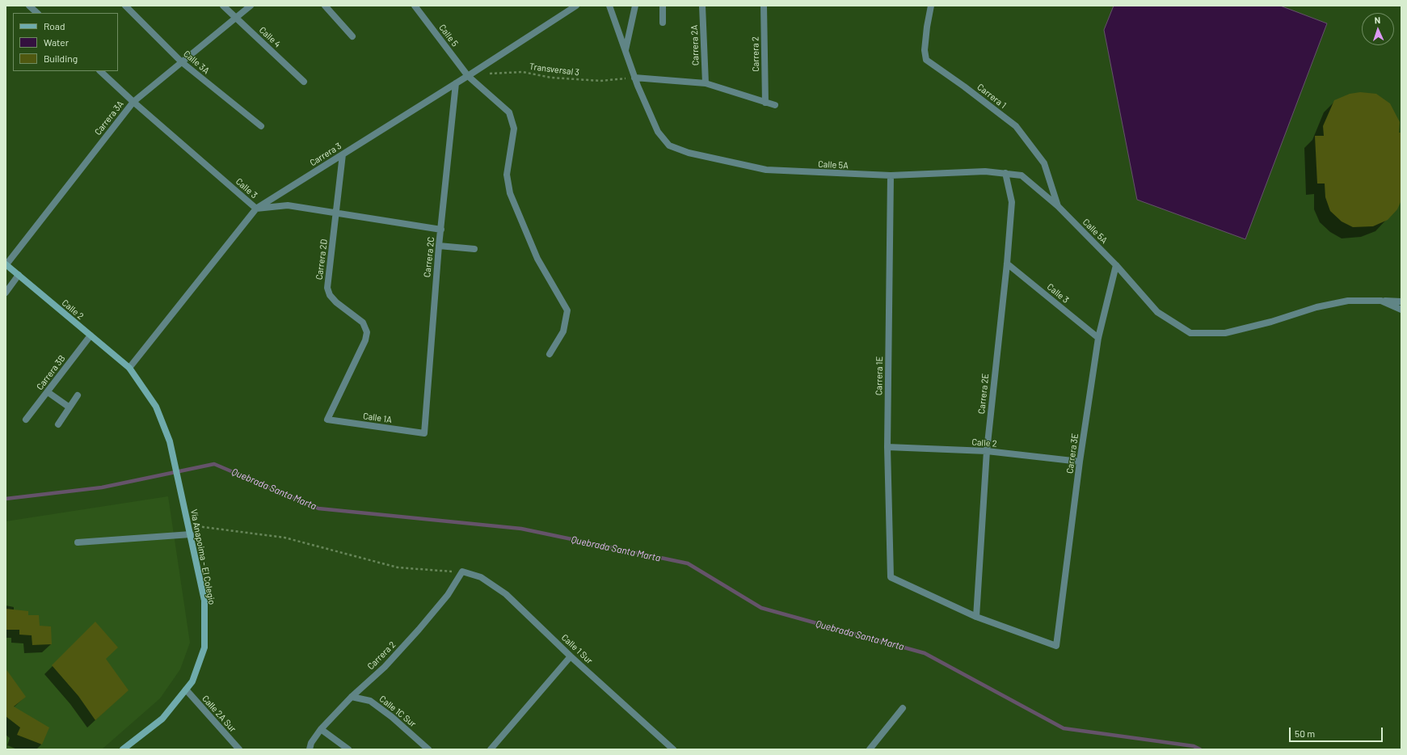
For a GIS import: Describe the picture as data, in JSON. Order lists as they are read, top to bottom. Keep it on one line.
{"streets":{"main road":["Calle 2","Vía Anapoima - El Colegio"],"street":["Calle 5","Calle 4","Carrera 2A","Carrera 2","Calle 3A","Carrera 1","Carrera 3A","Carrera 3","Calle 5A","Calle 3","Carrera 2C","Carrera 2D","Carrera 3B","Carrera 1E","Carrera 2E","Calle 1A","Carrera 3E","Calle 1 Sur","Calle 1C Sur","Calle 2A Sur"],"path":["Transversal 3"]},"crossings":[["Calle 5","Transversal 3"],["Calle 5","Carrera 3"],["Calle 4","Carrera 3A"],["Carrera 2","Calle 1 Sur"],["Carrera 2","Calle 1C Sur"],["Calle 3A","Carrera 3A"],["Transversal 3","Carrera 3"],["Transversal 3","Calle 5A"],["Carrera 1","Calle 5A"],["Carrera 3A","Calle 3"],["Carrera 3A","Calle 2"],["Carrera 3","Calle 3"],["Carrera 3","Carrera 2C"],["Carrera 3","Carrera 2D"],["Carrera 3","Calle 2"],["Carrera 3","Vía Anapoima - El Colegio"],["Calle 5A","Carrera 1E"],["Calle 5A","Carrera 2E"],["Calle 5A","Carrera 3E"],["Calle 3","Carrera 2C"],["Calle 3","Carrera 2D"],["Calle 3","Carrera 2E"],["Calle 3","Carrera 3E"],["Carrera 2C","Calle 1A"],["Carrera 2D","Calle 1A"],["Calle 2","Carrera 3B"],["Calle 2","Carrera 1E"],["Calle 2","Carrera 2E"],["Calle 2","Carrera 3E"],["Calle 2","Vía Anapoima - El Colegio"],["Carrera 1E","Carrera 2E"],["Carrera 1E","Carrera 3E"],["Carrera 2E","Carrera 3E"],["Vía Anapoima - El Colegio","Calle 2A Sur"]],"water":["Quebrada Santa Marta"],"legend":["Road","Water","Building"],"scale_bar":"50 m","north":"top"}
